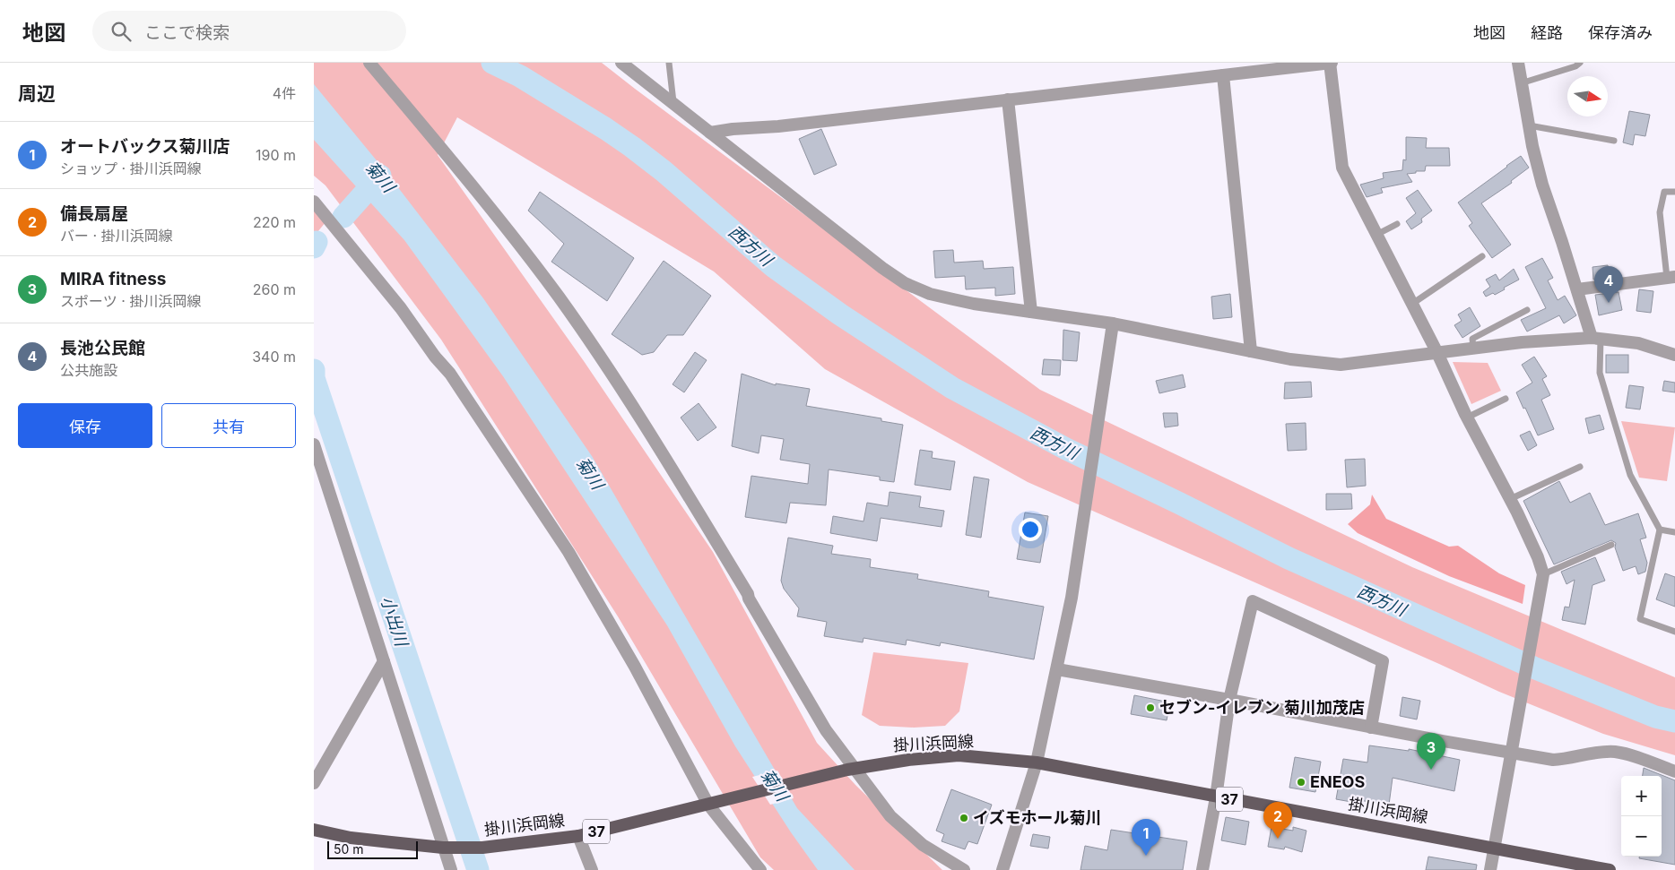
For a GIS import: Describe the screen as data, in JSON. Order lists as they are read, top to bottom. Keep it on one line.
{"streets":{"main road":["掛川浜岡線","37"]},"water":["菊川","西方川","小出川"],"places":["セブン-イレブン 菊川加茂店","ENEOS","イズモホール菊川"],"scale_bar":"50 m","north":"right","page":{"header":"地図","search":"ここで検索","nav":["地図","経路","保存済み"],"heading":["周辺","4件"],"list":[{"mark":"1","name":"オートバックス菊川店","note":"ショップ · 掛川浜岡線","value":"190 m"},{"mark":"2","name":"備長扇屋","note":"バー · 掛川浜岡線","value":"220 m"},{"mark":"3","name":"MIRA fitness","note":"スポーツ · 掛川浜岡線","value":"260 m"},{"mark":"4","name":"長池公民館","note":"公共施設","value":"340 m"}],"pins":["4","3","2","1"],"buttons":["保存","共有"],"map_buttons":["+","−"],"scale":"50 m"}}
